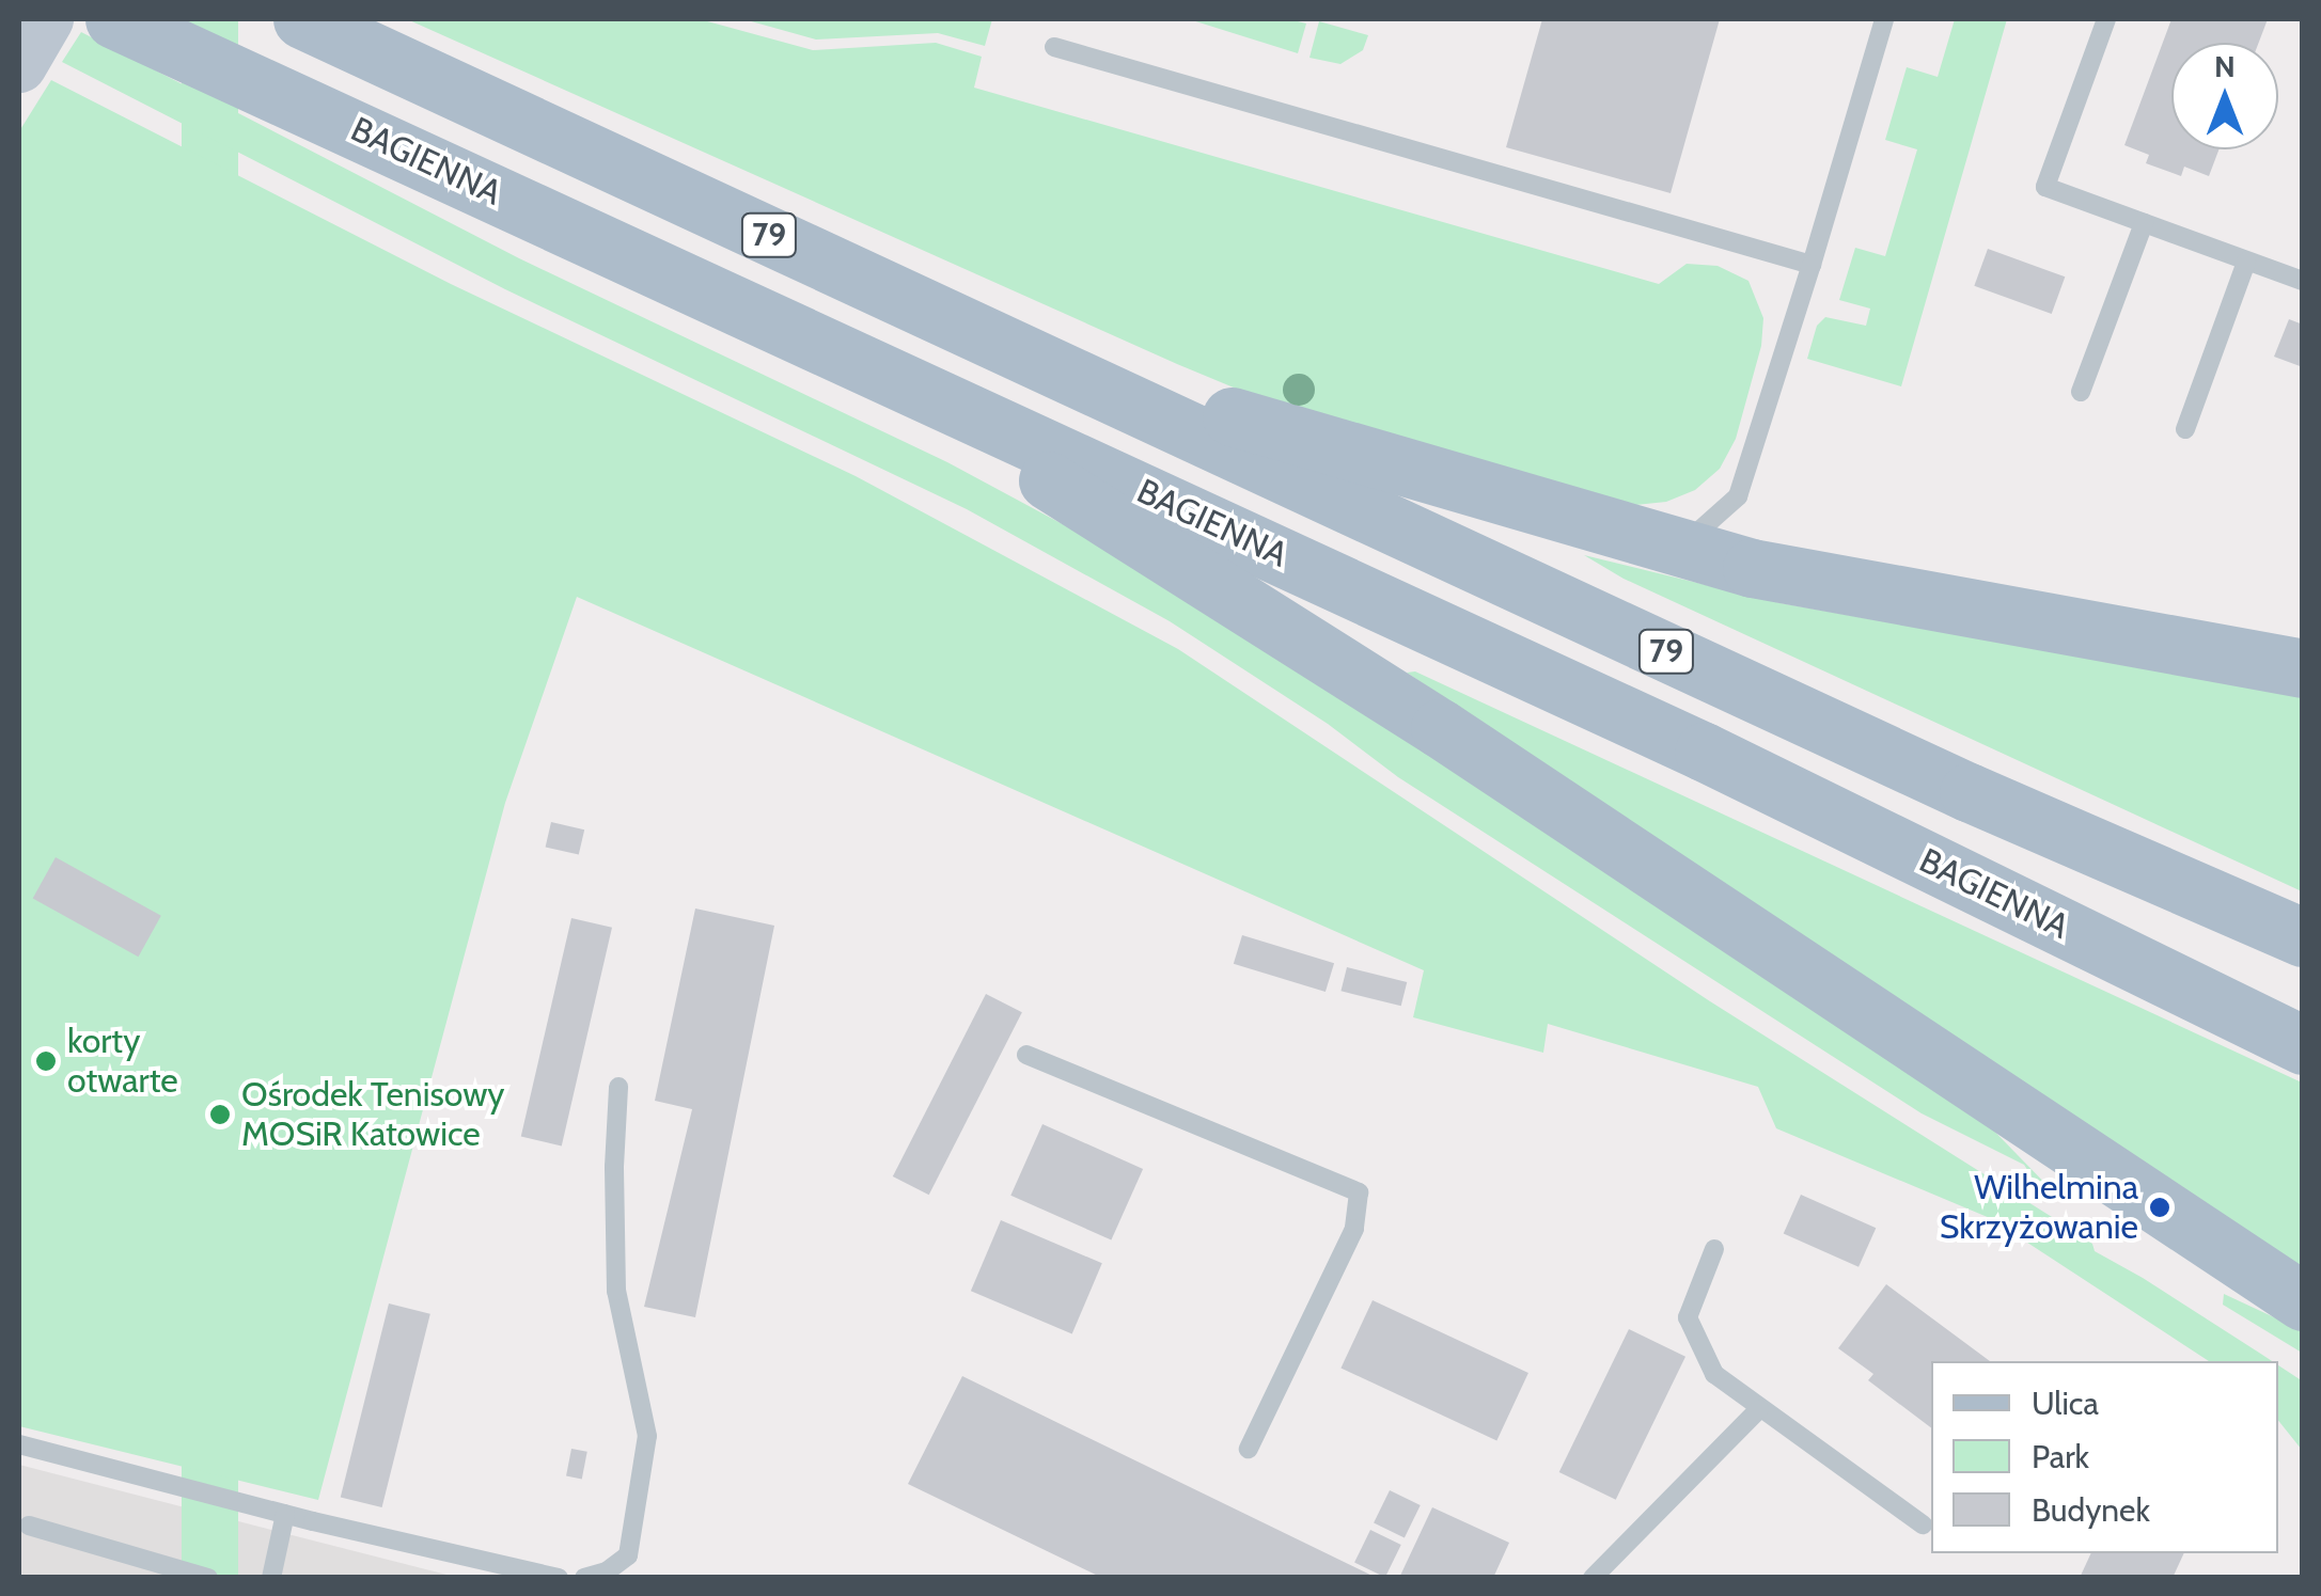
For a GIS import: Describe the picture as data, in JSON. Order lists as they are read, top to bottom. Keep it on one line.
{"streets":{"main road":["BAGIENNA","79"]},"places":["korty otwarte","Ośrodek Tenisowy MOSiR Katowice","Wilhelmina Skrzyżowanie"],"legend":["Ulica","Park","Budynek"],"north":"top"}
